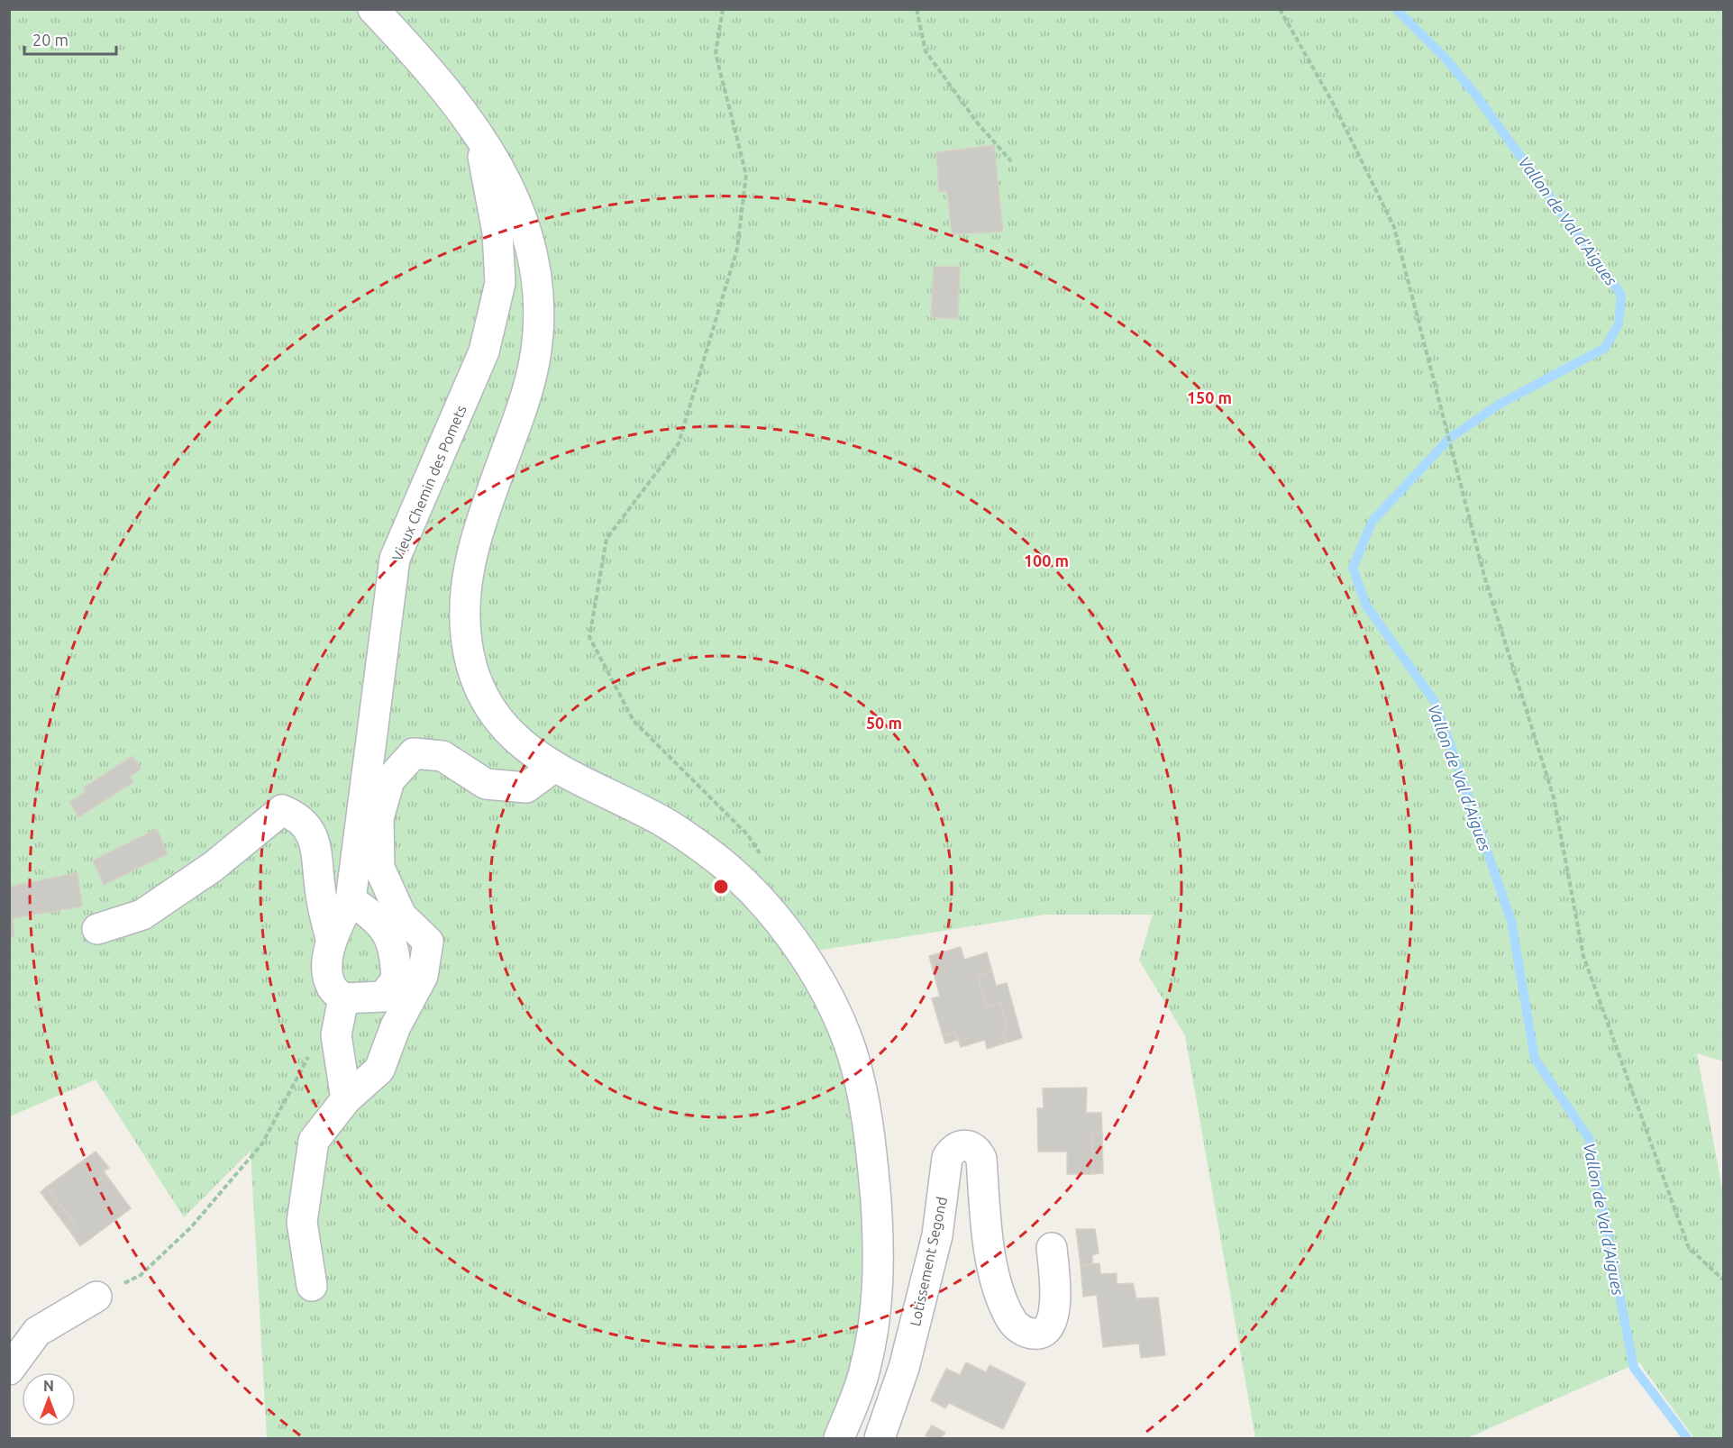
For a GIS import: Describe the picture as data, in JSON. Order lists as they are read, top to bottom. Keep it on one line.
{"streets":{"street":["Vieux Chemin des Pomets","Lotissement Segond"]},"water":["Vallon de Val d'Aigues"],"scale_bar":"20 m","north":"top","rings":["150 m","100 m","50 m"]}
